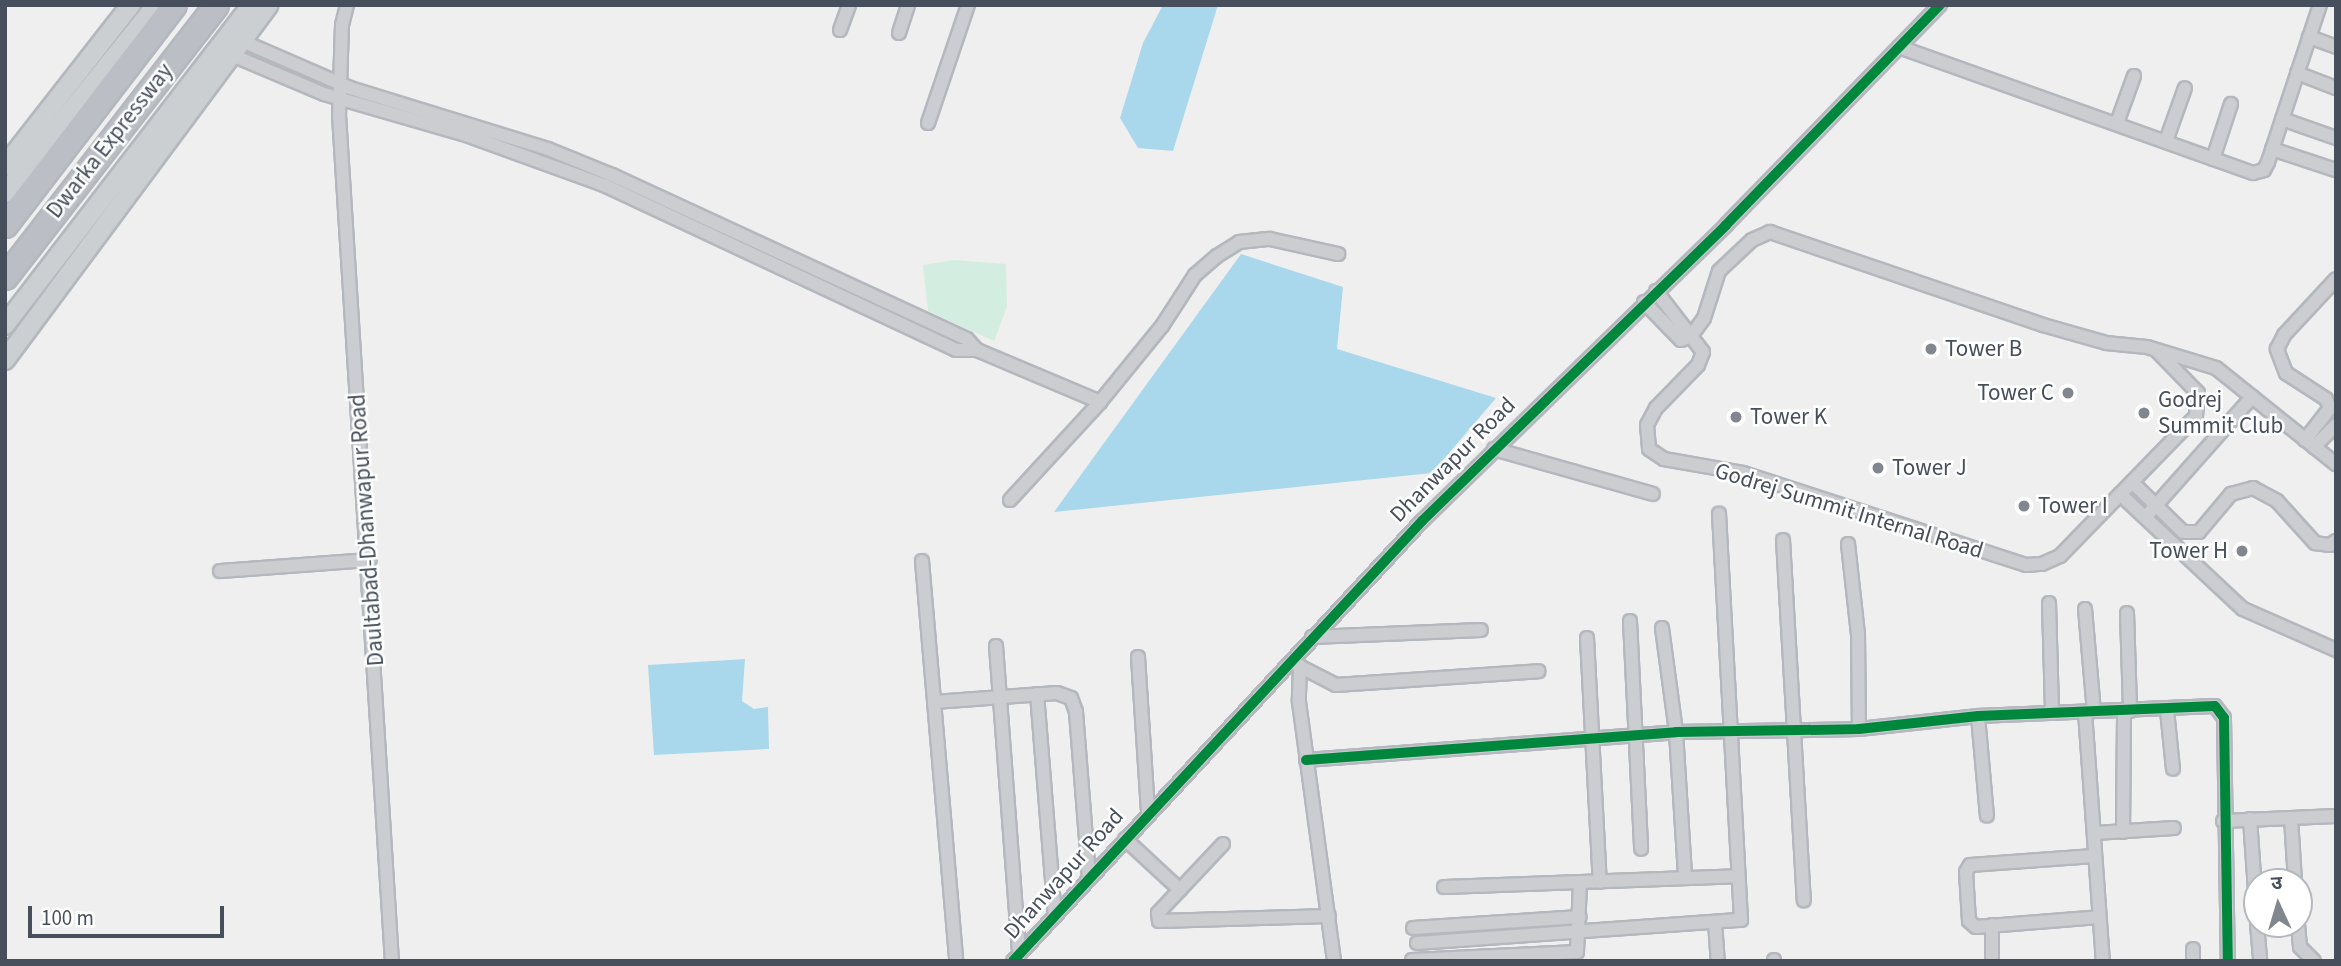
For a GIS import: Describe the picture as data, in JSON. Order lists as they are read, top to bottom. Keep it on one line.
{"streets":{"highway":["Dwarka Expressway"],"street":["Dhanwapur Road","Godrej Summit Internal Road","Daultabad-Dhanwapur Road"]},"crossings":[["Dhanwapur Road","Godrej Summit Internal Road"]],"places":["Tower B","Tower C","Godrej Summit Club","Tower K","Tower J","Tower I","Tower H"],"scale_bar":"100 m","north":"top"}
